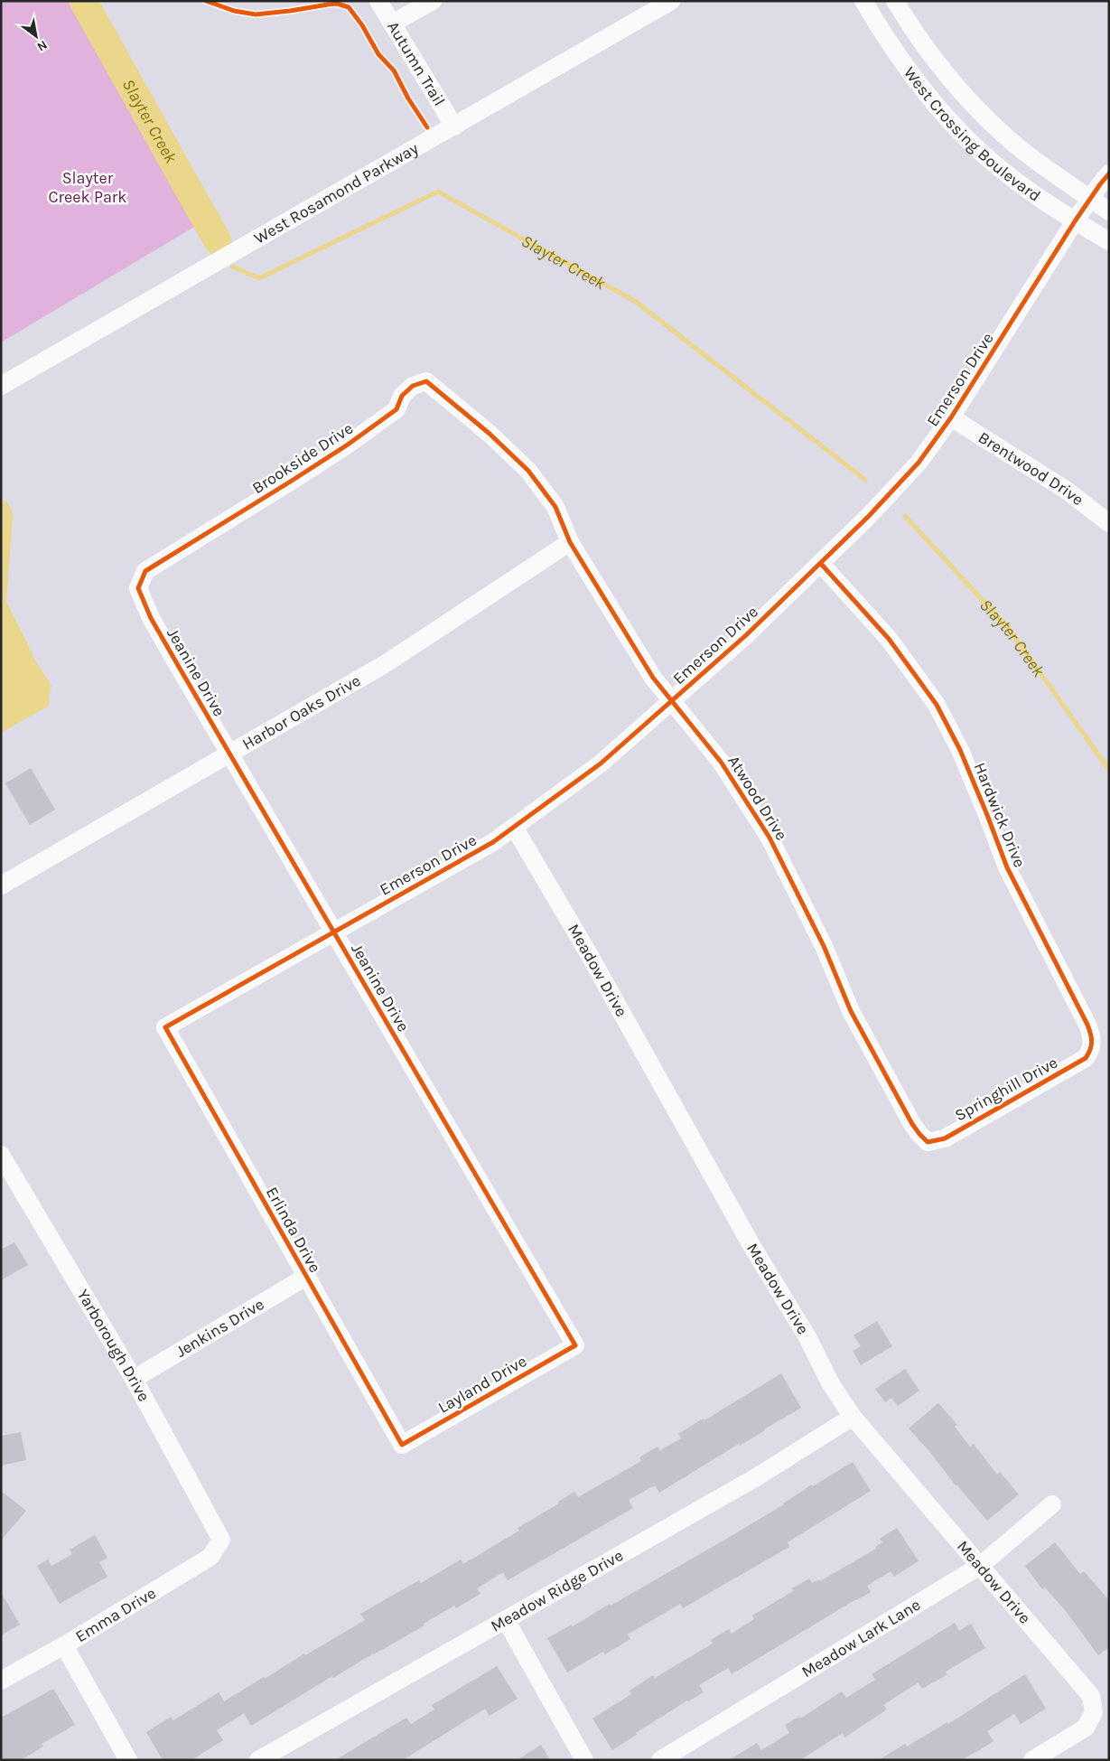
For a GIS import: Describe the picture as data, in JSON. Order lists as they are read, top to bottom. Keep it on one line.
{"streets":{"street":["Autumn Trail","West Crossing Boulevard","West Rosamond Parkway","Emerson Drive","Brookside Drive","Brentwood Drive","Jeanine Drive","Harbor Oaks Drive","Atwood Drive","Hardwick Drive","Meadow Drive","Springhill Drive","Erlinda Drive","Jenkins Drive","Yarborough Drive","Layland Drive","Meadow Ridge Drive","Emma Drive","Meadow Lark Lane"]},"crossings":[["Autumn Trail","West Rosamond Parkway"],["West Crossing Boulevard","Emerson Drive"],["Emerson Drive","Brentwood Drive"],["Emerson Drive","Jeanine Drive"],["Emerson Drive","Atwood Drive"],["Emerson Drive","Hardwick Drive"],["Emerson Drive","Meadow Drive"],["Emerson Drive","Erlinda Drive"],["Brookside Drive","Jeanine Drive"],["Brookside Drive","Atwood Drive"],["Jeanine Drive","Harbor Oaks Drive"],["Jeanine Drive","Layland Drive"],["Harbor Oaks Drive","Atwood Drive"],["Atwood Drive","Springhill Drive"],["Hardwick Drive","Springhill Drive"],["Meadow Drive","Meadow Ridge Drive"],["Meadow Drive","Meadow Lark Lane"],["Erlinda Drive","Jenkins Drive"],["Erlinda Drive","Layland Drive"],["Jenkins Drive","Yarborough Drive"],["Yarborough Drive","Emma Drive"]],"water":["Slayter Creek"],"parks":["Slayter Creek Park"],"north":"bottom right"}
